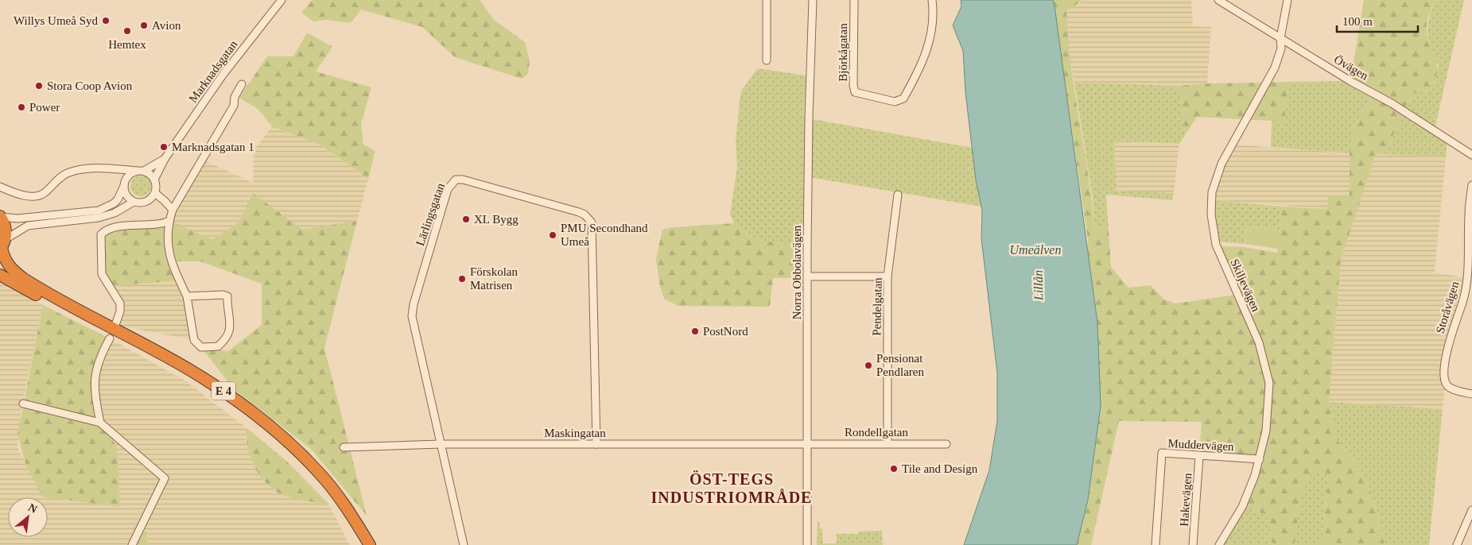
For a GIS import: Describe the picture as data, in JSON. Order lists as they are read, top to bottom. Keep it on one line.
{"streets":{"highway":["E 4"],"street":["Björkågatan","Övägen","Marknadsgatan","Lärlingsgatan","Norra Obbolavägen","Skiljevägen","Pendelgatan","Storåvägen","Rondellgatan","Maskingatan","Muddervägen","Hakevägen"]},"crossings":[["Övägen","Skiljevägen"],["Lärlingsgatan","Maskingatan"],["Norra Obbolavägen","Rondellgatan"],["Norra Obbolavägen","Maskingatan"],["Skiljevägen","Muddervägen"],["Pendelgatan","Rondellgatan"],["Rondellgatan","Maskingatan"],["Muddervägen","Hakevägen"]],"districts":["ÖST-TEGS INDUSTRIOMRÅDE"],"water":["Umeälven","Lillån"],"places":["Willys Umeå Syd","Avion","Hemtex","Stora Coop Avion","Power","Marknadsgatan 1","XL Bygg","PMU Secondhand Umeå","Förskolan Matrisen","PostNord","Pensionat Pendlaren","Tile and Design"],"scale_bar":"100 m","north":"top right"}
